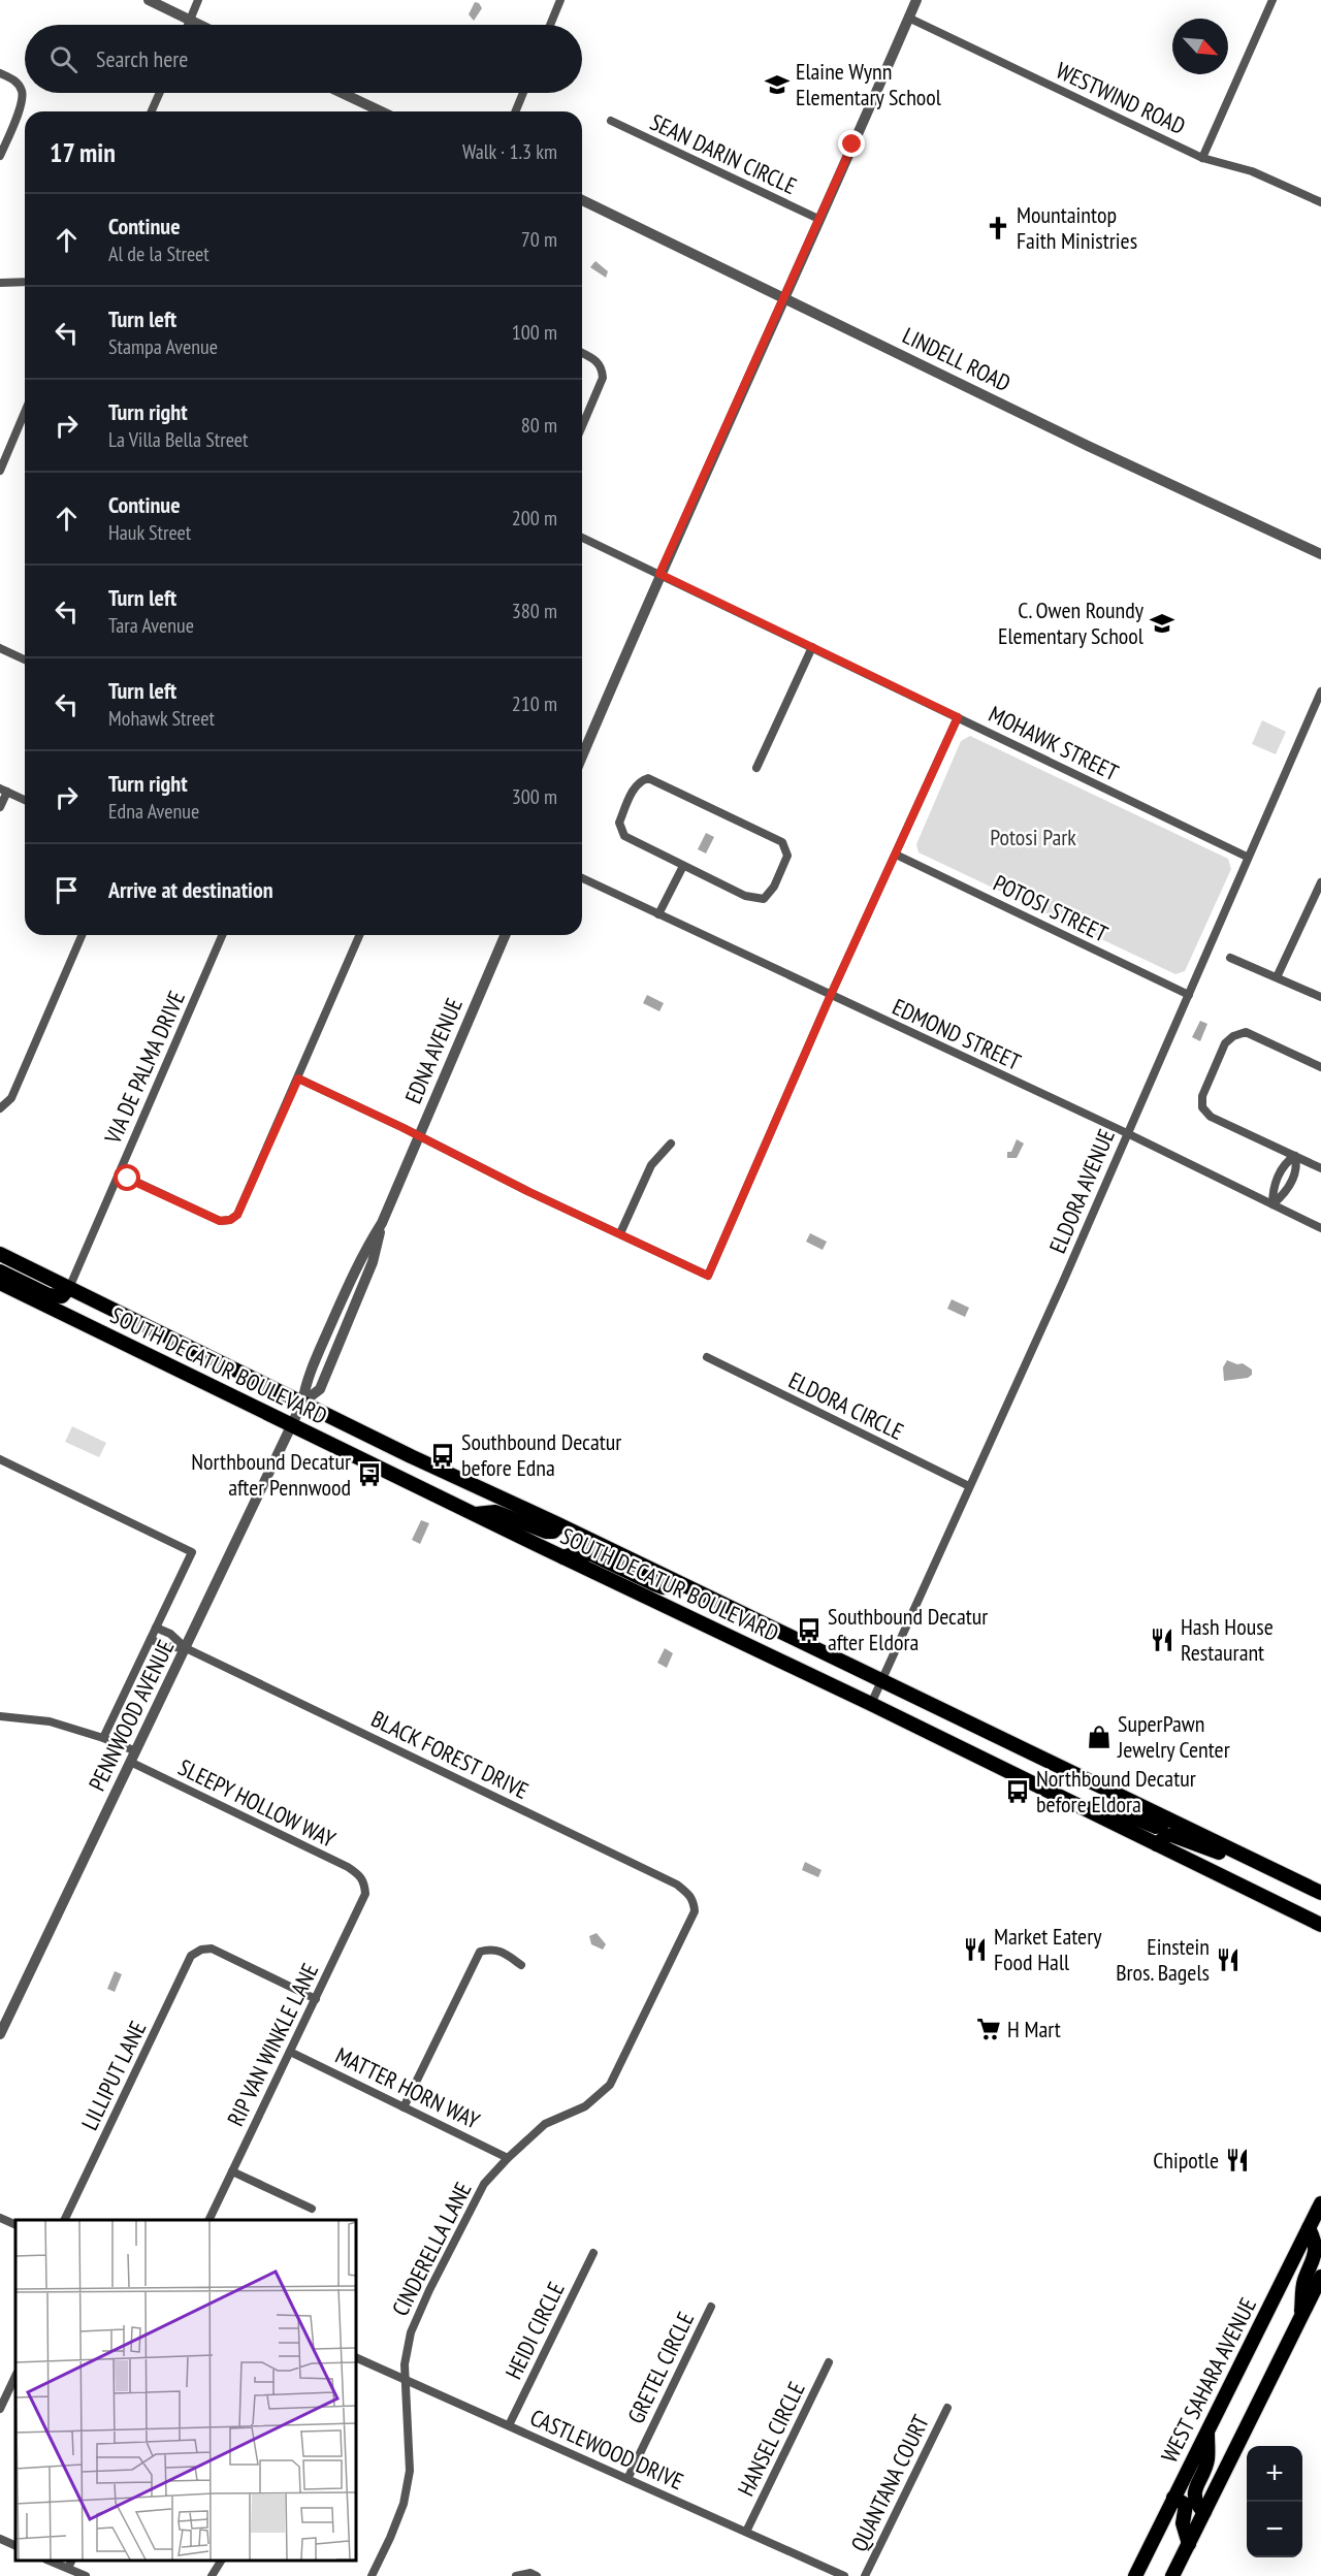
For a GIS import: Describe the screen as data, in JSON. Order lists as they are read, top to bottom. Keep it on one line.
{"streets":{"main road":["SOUTH DECATUR BOULEVARD","WEST SAHARA AVENUE"],"street":["WESTWIND ROAD","SEAN DARIN CIRCLE","LINDELL ROAD","MOHAWK STREET","POTOSI STREET","EDMOND STREET","EDNA AVENUE","VIA DE PALMA DRIVE","ELDORA AVENUE","ELDORA CIRCLE","PENNWOOD AVENUE","BLACK FOREST DRIVE","SLEEPY HOLLOW WAY","RIP VAN WINKLE LANE","LILLIPUT LANE","MATTER HORN WAY","CINDERELLA LANE","HEIDI CIRCLE","GRETEL CIRCLE","HANSEL CIRCLE","CASTLEWOOD DRIVE","QUANTANA COURT"]},"crossings":[["MOHAWK STREET","ELDORA AVENUE"],["POTOSI STREET","ELDORA AVENUE"],["EDMOND STREET","ELDORA AVENUE"],["EDNA AVENUE","SOUTH DECATUR BOULEVARD"],["EDNA AVENUE","PENNWOOD AVENUE"],["VIA DE PALMA DRIVE","SOUTH DECATUR BOULEVARD"],["ELDORA AVENUE","SOUTH DECATUR BOULEVARD"],["ELDORA AVENUE","ELDORA CIRCLE"],["SOUTH DECATUR BOULEVARD","PENNWOOD AVENUE"],["PENNWOOD AVENUE","BLACK FOREST DRIVE"],["PENNWOOD AVENUE","SLEEPY HOLLOW WAY"],["BLACK FOREST DRIVE","CINDERELLA LANE"],["SLEEPY HOLLOW WAY","RIP VAN WINKLE LANE"],["RIP VAN WINKLE LANE","LILLIPUT LANE"],["RIP VAN WINKLE LANE","MATTER HORN WAY"],["MATTER HORN WAY","CINDERELLA LANE"],["CINDERELLA LANE","CASTLEWOOD DRIVE"],["HEIDI CIRCLE","CASTLEWOOD DRIVE"],["GRETEL CIRCLE","CASTLEWOOD DRIVE"],["HANSEL CIRCLE","CASTLEWOOD DRIVE"]],"parks":["Potosi Park"],"places":{"school or university":["Elaine Wynn Elementary School","C. Owen Roundy Elementary School"],"church":["Mountaintop Faith Ministries"],"bus stop":["Southbound Decatur before Edna","Northbound Decatur after Pennwood","Southbound Decatur after Eldora","Northbound Decatur before Eldora"],"restaurant":["Hash House Restaurant","Market Eatery Food Hall","Einstein Bros. Bagels","Chipotle"],"shop":["SuperPawn Jewelry Center"],"supermarket":["H Mart"]},"north":"bottom right","page":{"search":"Search here","heading":["17 min","Walk · 1.3 km"],"list":[["Continue","Al de la Street","70 m"],["Turn left","Stampa Avenue","100 m"],["Turn right","La Villa Bella Street","80 m"],["Continue","Hauk Street","200 m"],["Turn left","Tara Avenue","380 m"],["Turn left","Mohawk Street","210 m"],["Turn right","Edna Avenue","300 m"],"Arrive at destination"],"map_buttons":["+","−"]}}
